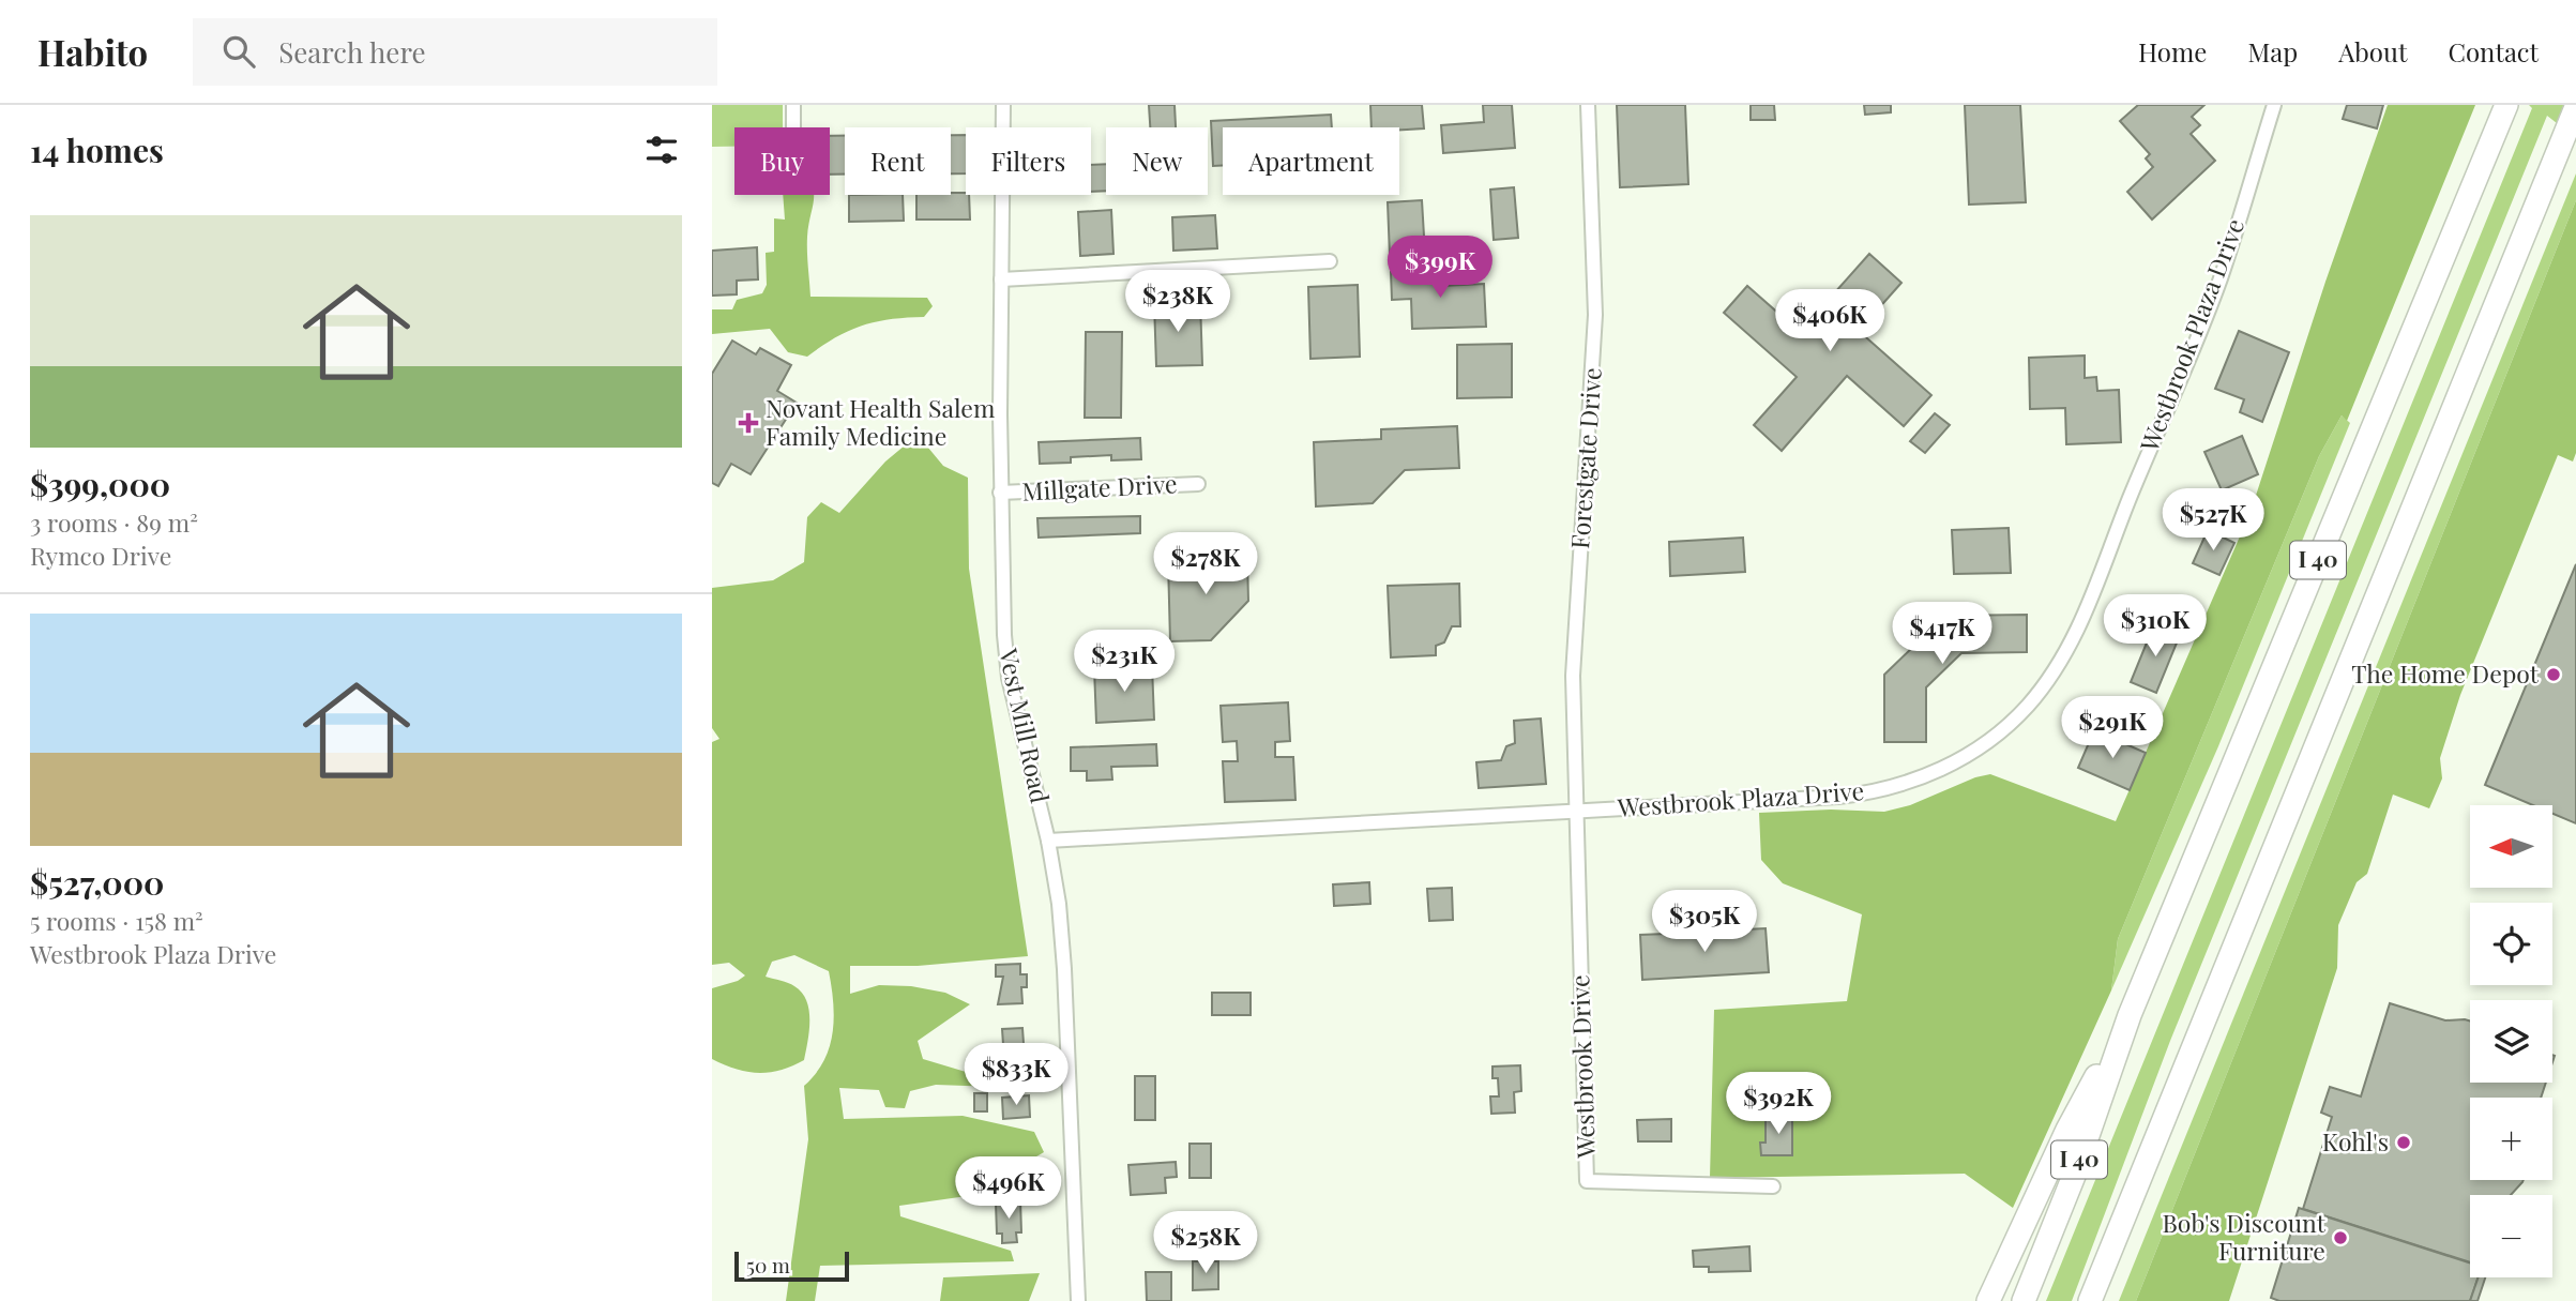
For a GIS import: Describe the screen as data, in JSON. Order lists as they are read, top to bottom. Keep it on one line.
{"streets":{"highway":["I 40"],"street":["Westbrook Plaza Drive","Forestgate Drive","Millgate Drive","Vest Mill Road","Westbrook Drive"]},"crossings":[["Westbrook Plaza Drive","Forestgate Drive"],["Westbrook Plaza Drive","Vest Mill Road"],["Westbrook Plaza Drive","Westbrook Drive"],["Forestgate Drive","Westbrook Drive"],["Millgate Drive","Vest Mill Road"]],"places":{"health":["Novant Health Salem Family Medicine"],"other":["The Home Depot","Kohl's","Bob's Discount Furniture"]},"scale_bar":"50 m","north":"left","page":{"header":"Habito","search":"Search here","nav":["Home","Map","About","Contact"],"heading":"14 homes","chip":["Buy","Rent","Filters","New","Apartment"],"list":[{"name":"$399,000","note":"3 rooms · 89 m² · Rymco Drive"},{"name":"$527,000","note":"5 rooms · 158 m² · Westbrook Plaza Drive"}],"price":["$399K","$238K","$406K","$527K","$278K","$310K","$417K","$231K","$291K","$305K","$833K","$392K","$496K","$258K"],"map_buttons":["+","−"],"scale":"50 m"}}
